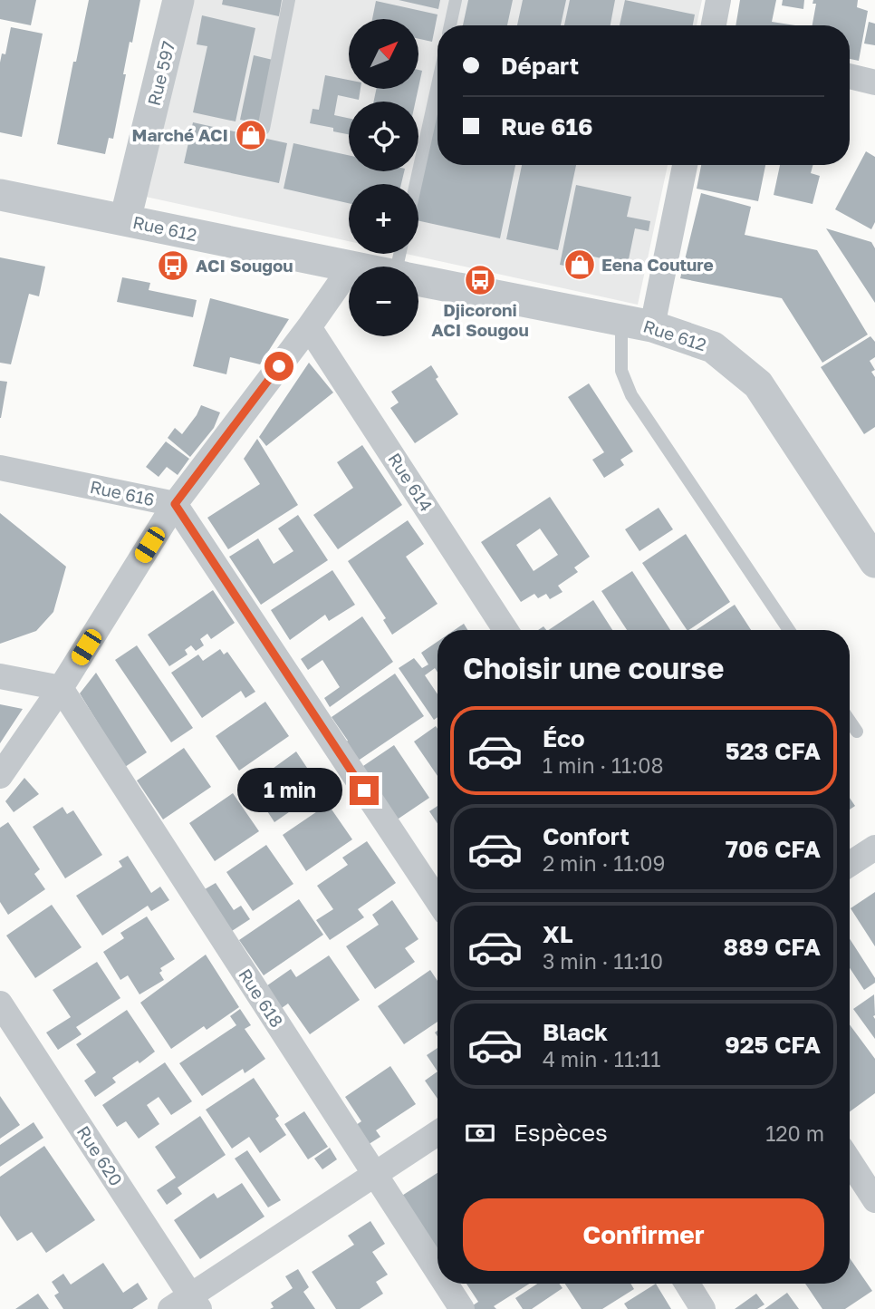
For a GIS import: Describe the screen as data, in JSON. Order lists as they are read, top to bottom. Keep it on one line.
{"streets":{"street":["Rue 597","Rue 612","Rue 614","Rue 616","Rue 618","Rue 620"]},"crossings":[["Rue 597","Rue 612"]],"places":{"shop":["Marché ACI","Eena Couture"],"bus stop":["ACI Sougou","Djicoroni ACI Sougou"]},"north":"top right","page":{"map_buttons":["+","−"],"banner":["Départ","Rue 616"],"heading":"Choisir une course","list":[{"name":"Éco","note":"1 min · 11:08","value":"523 CFA"},{"name":"Confort","note":"2 min · 11:09","value":"706 CFA"},{"name":"XL","note":"3 min · 11:10","value":"889 CFA"},{"name":"Black","note":"4 min · 11:11","value":"925 CFA"}],"bubble":"1 min","pay":["Espèces","120 m"],"buttons":"Confirmer"}}
